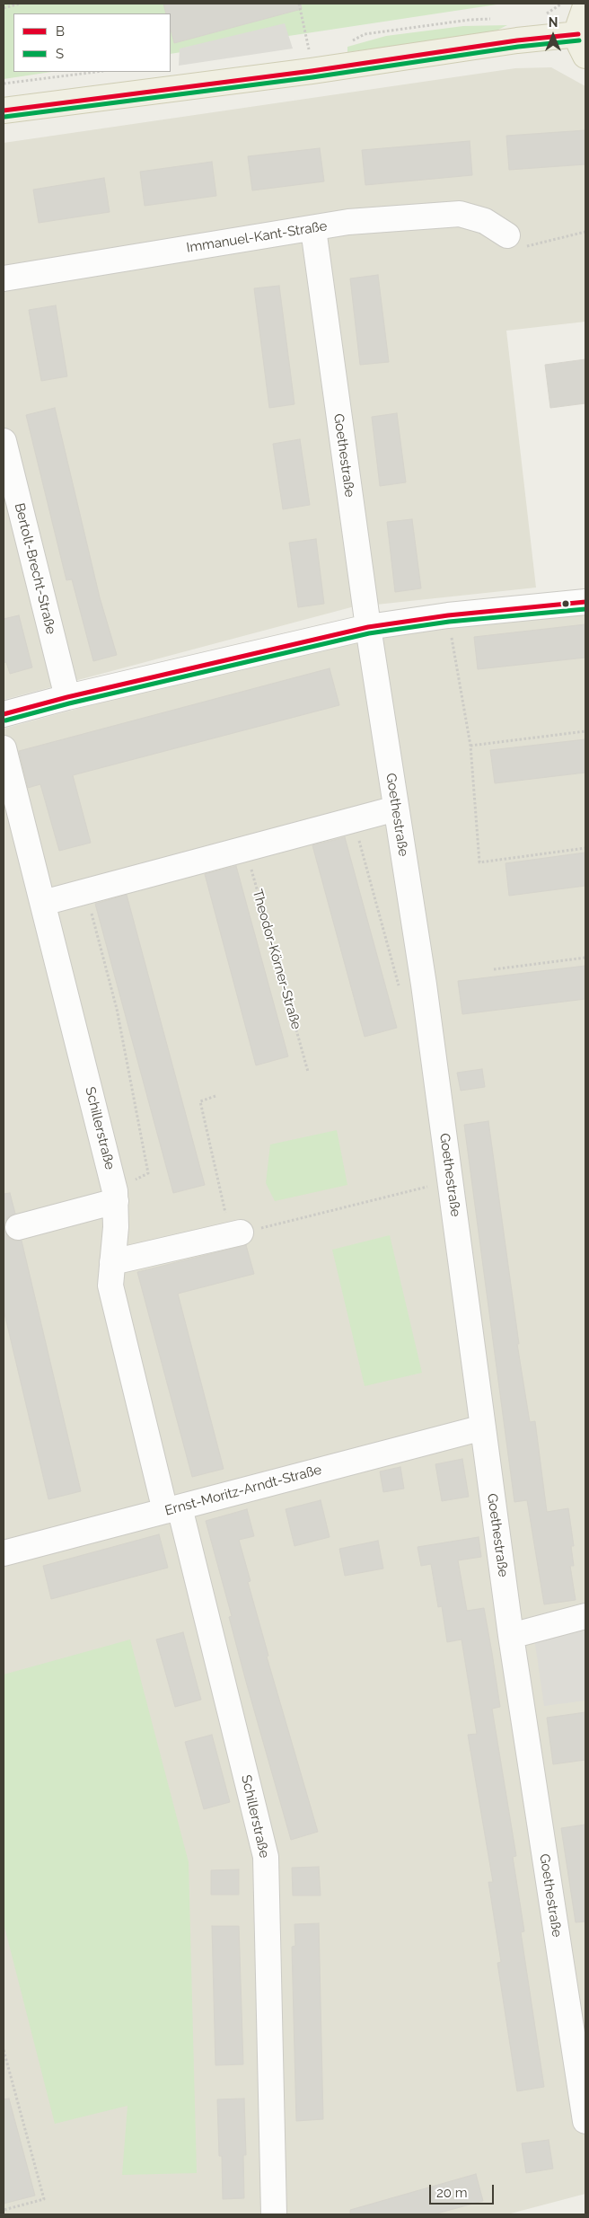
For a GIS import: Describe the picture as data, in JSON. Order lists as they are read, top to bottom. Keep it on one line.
{"streets":{"street":["Immanuel-Kant-Straße","Goethestraße","Bertolt-Brecht-Straße","Schillerstraße","Ernst-Moritz-Arndt-Straße"],"path":["Theodor-Körner-Straße"]},"crossings":[["Immanuel-Kant-Straße","Goethestraße"],["Goethestraße","Ernst-Moritz-Arndt-Straße"],["Schillerstraße","Ernst-Moritz-Arndt-Straße"]],"lines":["transit line B","transit line S"],"legend":["B","S"],"scale_bar":"20 m","north":"top"}
